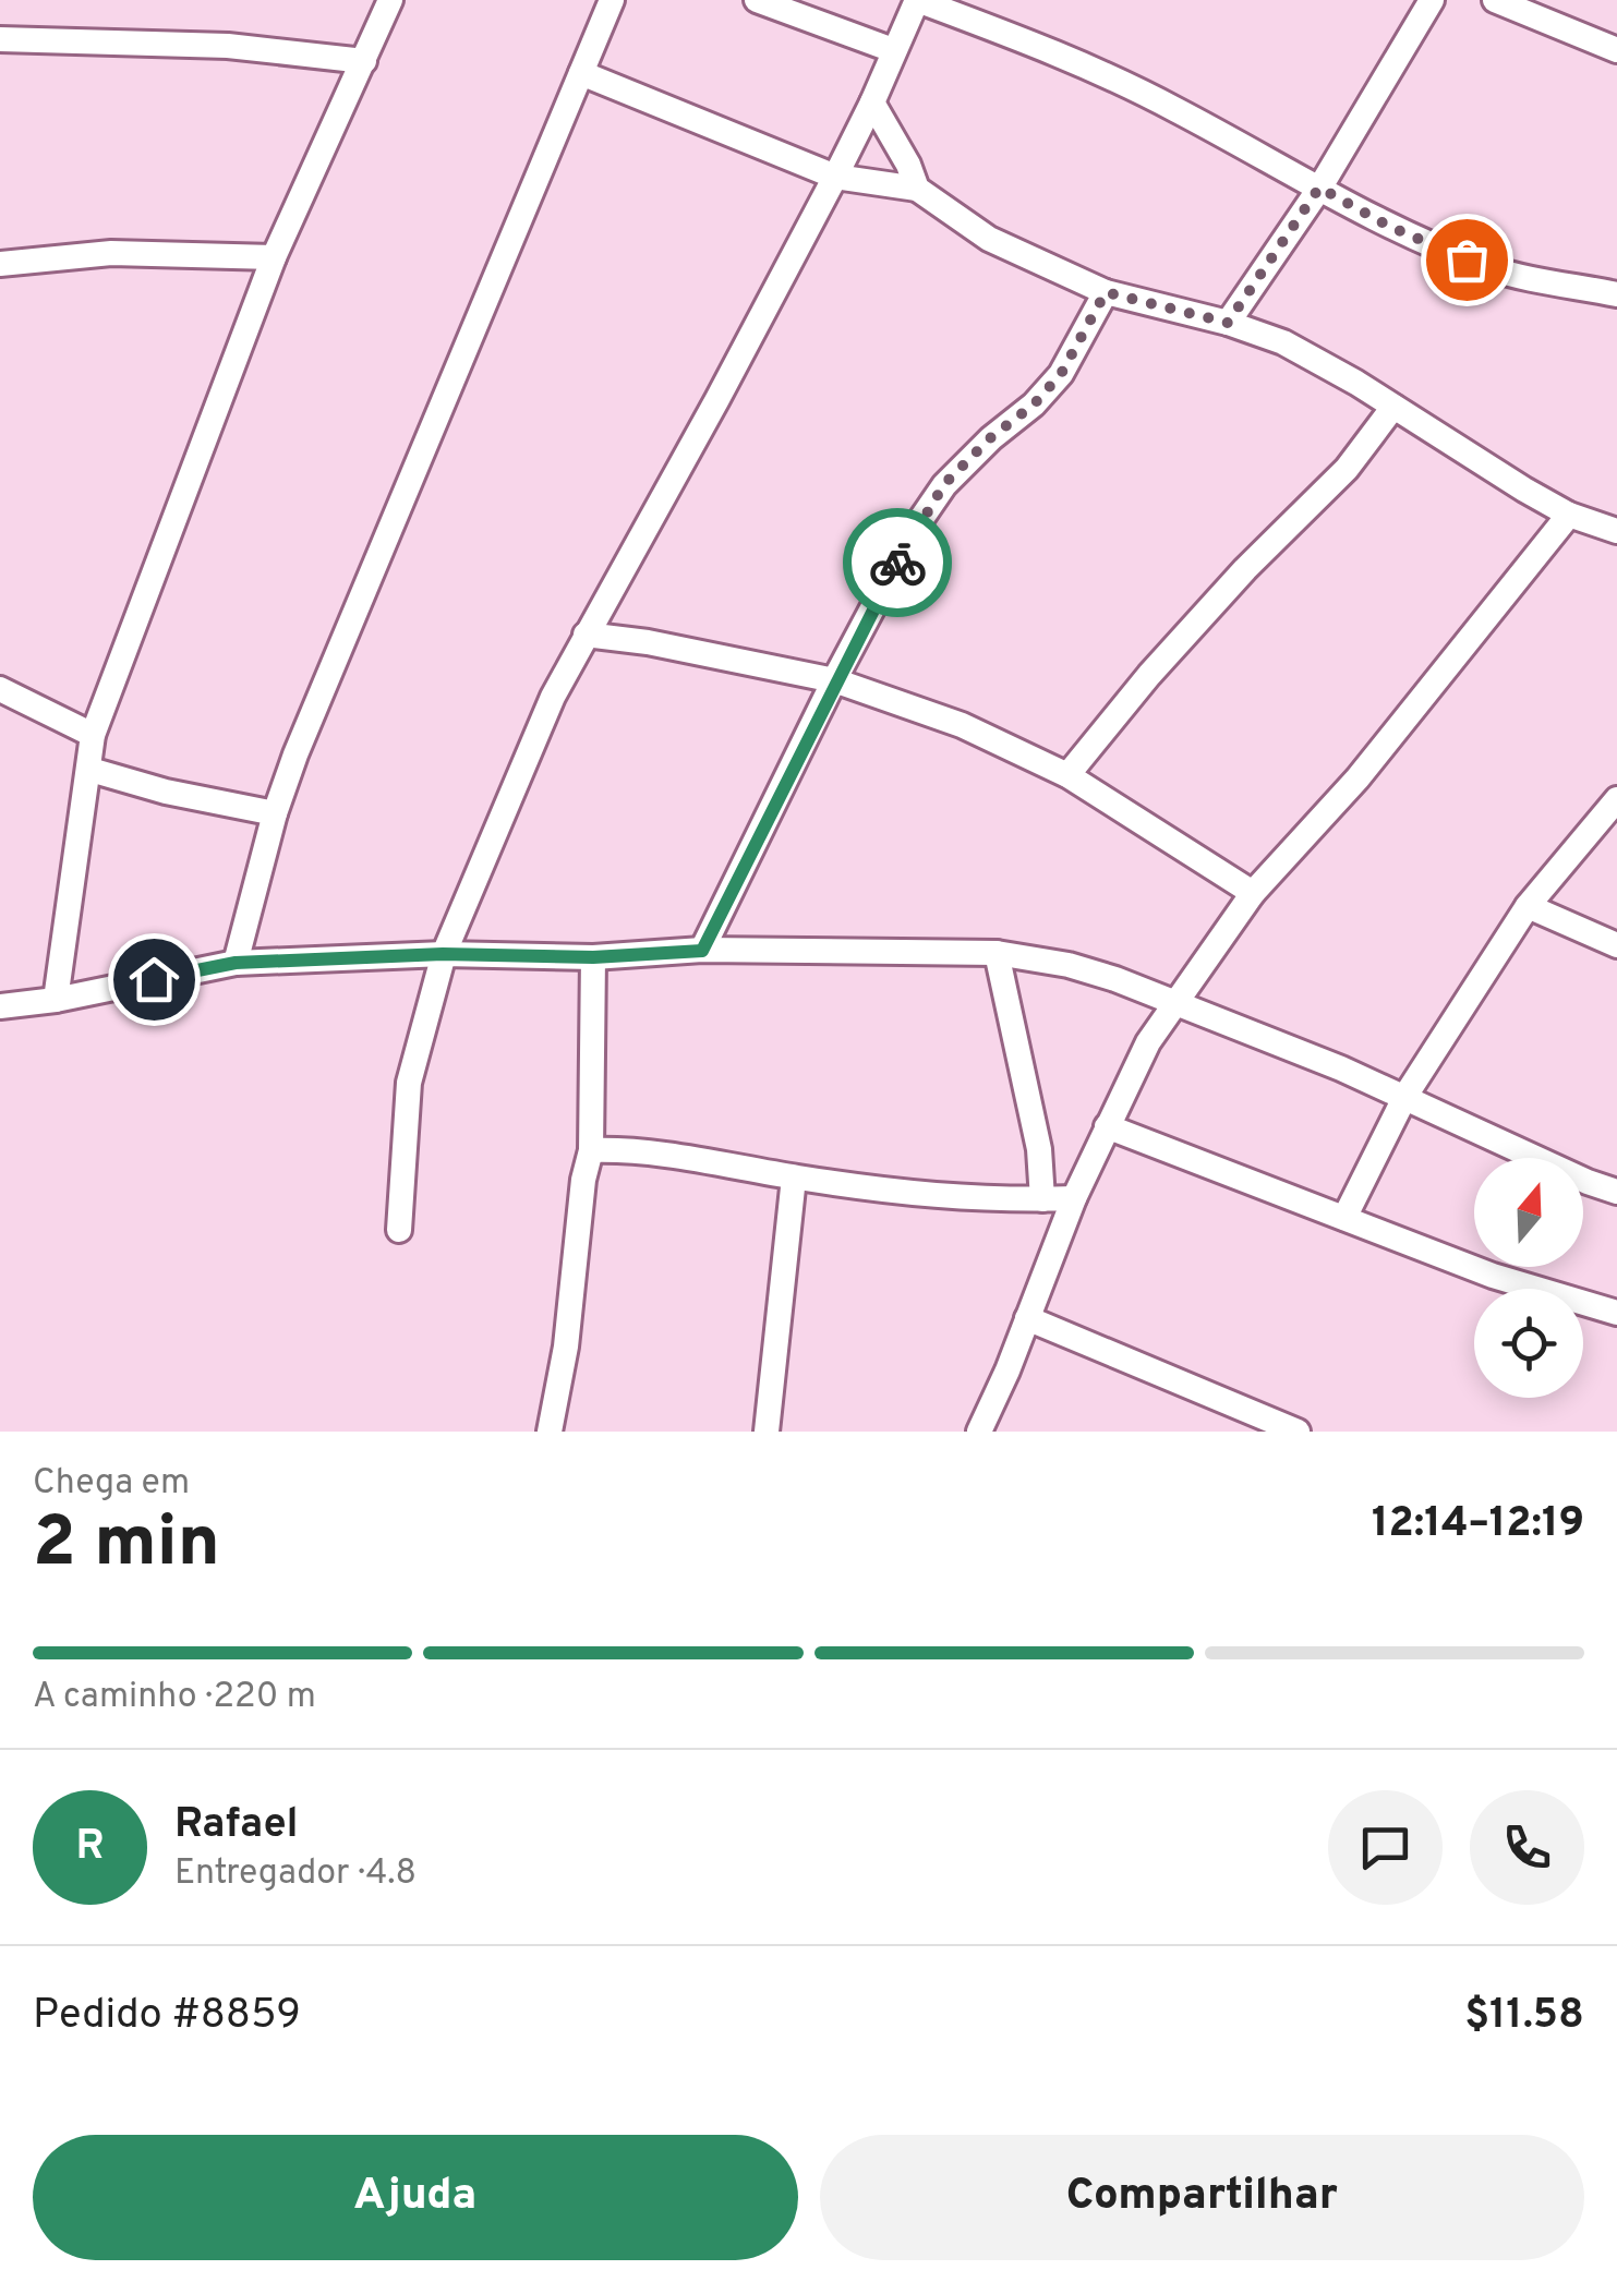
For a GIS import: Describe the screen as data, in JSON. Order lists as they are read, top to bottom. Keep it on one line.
{"north":"top","page":{"heading":["2 min","Chega em","12:14–12:19"],"panel":["Rafael","Entregador · 4.8","Pedido #8859","$11.58"],"bar":"A caminho · 220 m","round":"R","buttons":["Ajuda","Compartilhar"]}}
